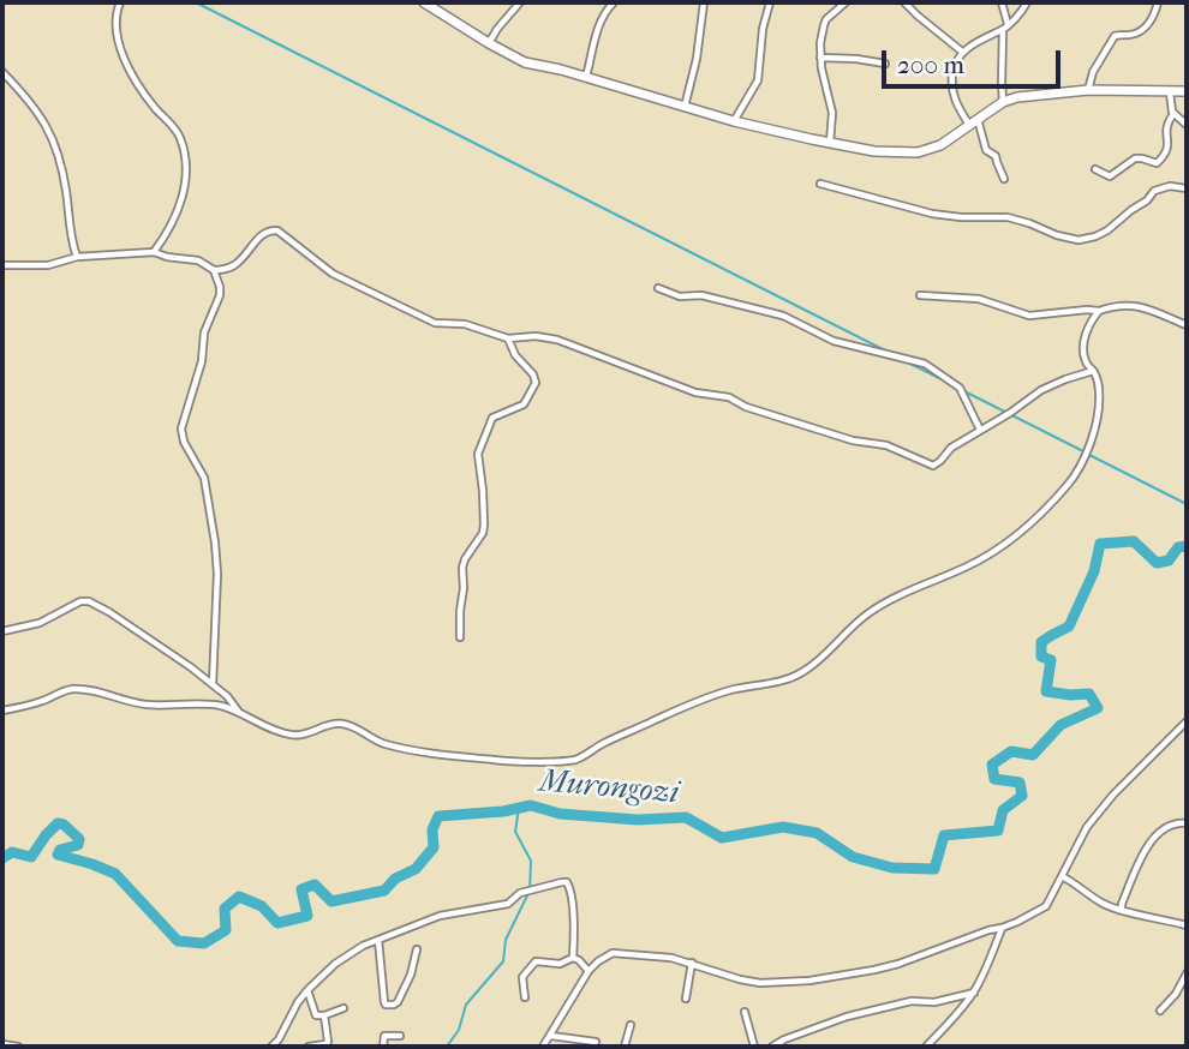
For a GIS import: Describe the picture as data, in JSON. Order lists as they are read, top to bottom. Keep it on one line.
{"water":["Murongozi"],"scale_bar":"200 m"}
